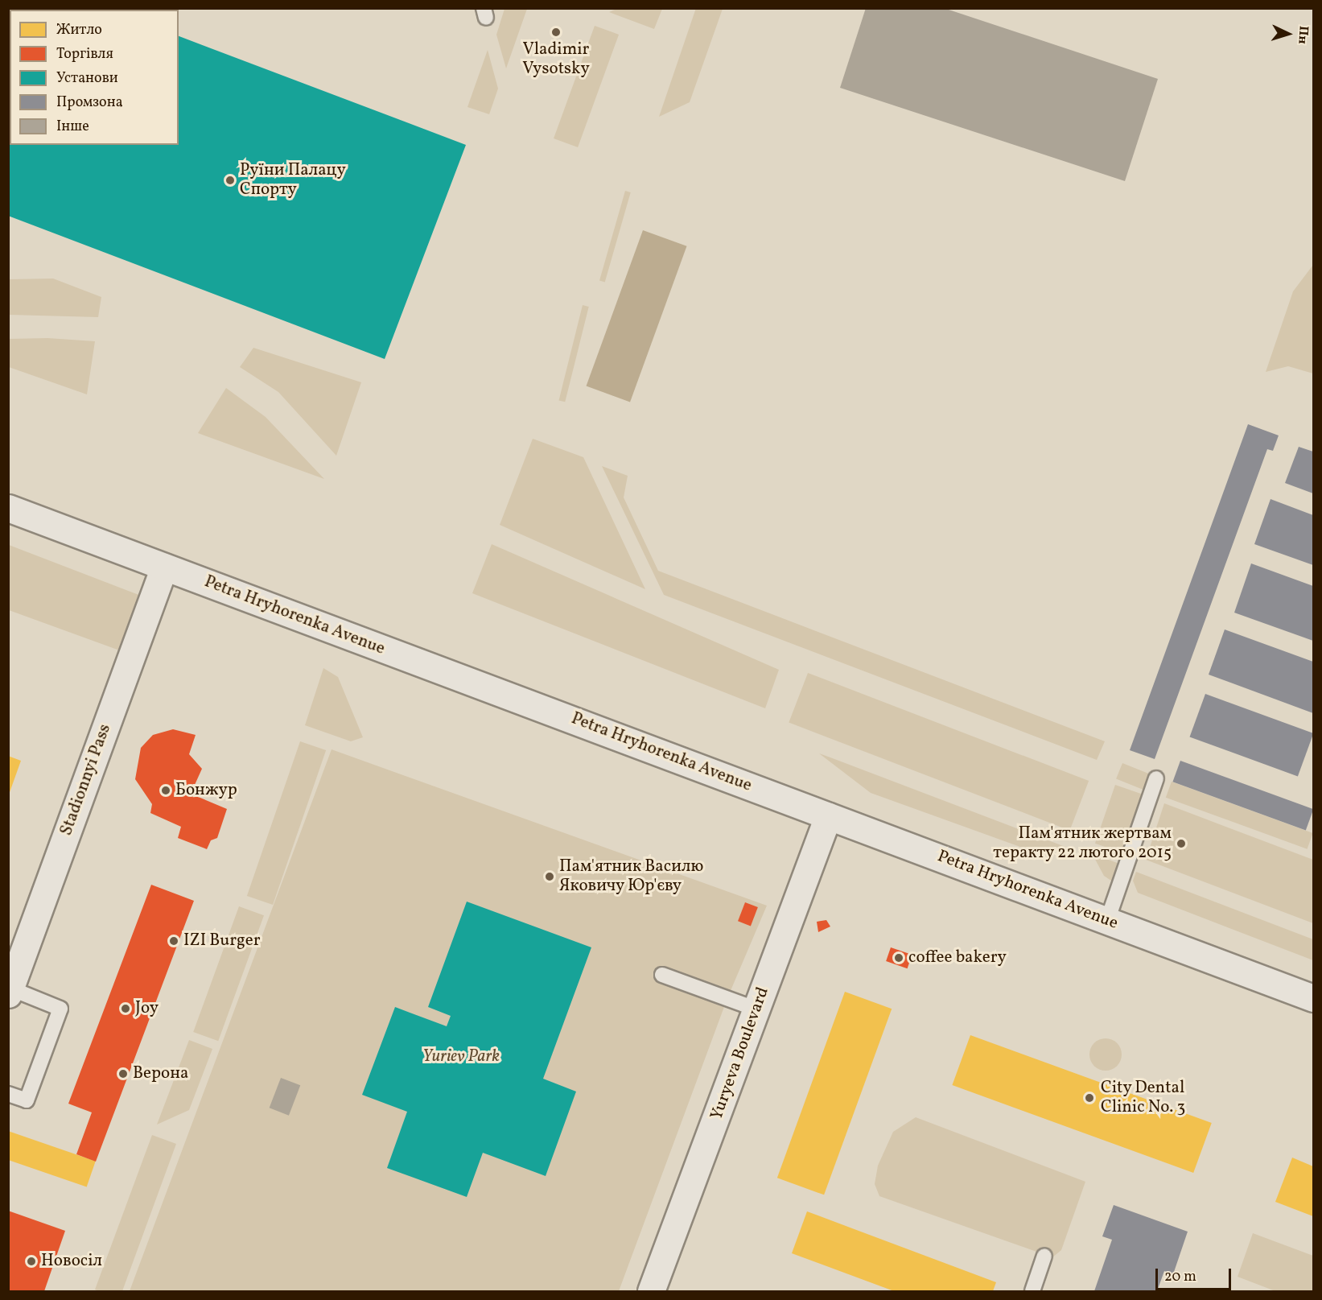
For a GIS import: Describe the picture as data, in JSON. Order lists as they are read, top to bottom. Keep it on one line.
{"streets":{"main road":["Petra Hryhorenka Avenue","Stadionnyi Pass","Yuryeva Boulevard"]},"crossings":[["Petra Hryhorenka Avenue","Stadionnyi Pass"],["Petra Hryhorenka Avenue","Yuryeva Boulevard"]],"parks":["Yuriev Park"],"places":["Vladimir Vysotsky","Руїни Палацу Спорту","Бонжур","Пам'ятник жертвам теракту 22 лютого 2015","Пам'ятник Василю Яковичу Юр'єву","IZI Burger","coffee bakery","Joy","Верона","City Dental Clinic No. 3","Новосіл"],"legend":["Житло","Торгівля","Установи","Промзона","Інше"],"scale_bar":"20 m","north":"right"}
